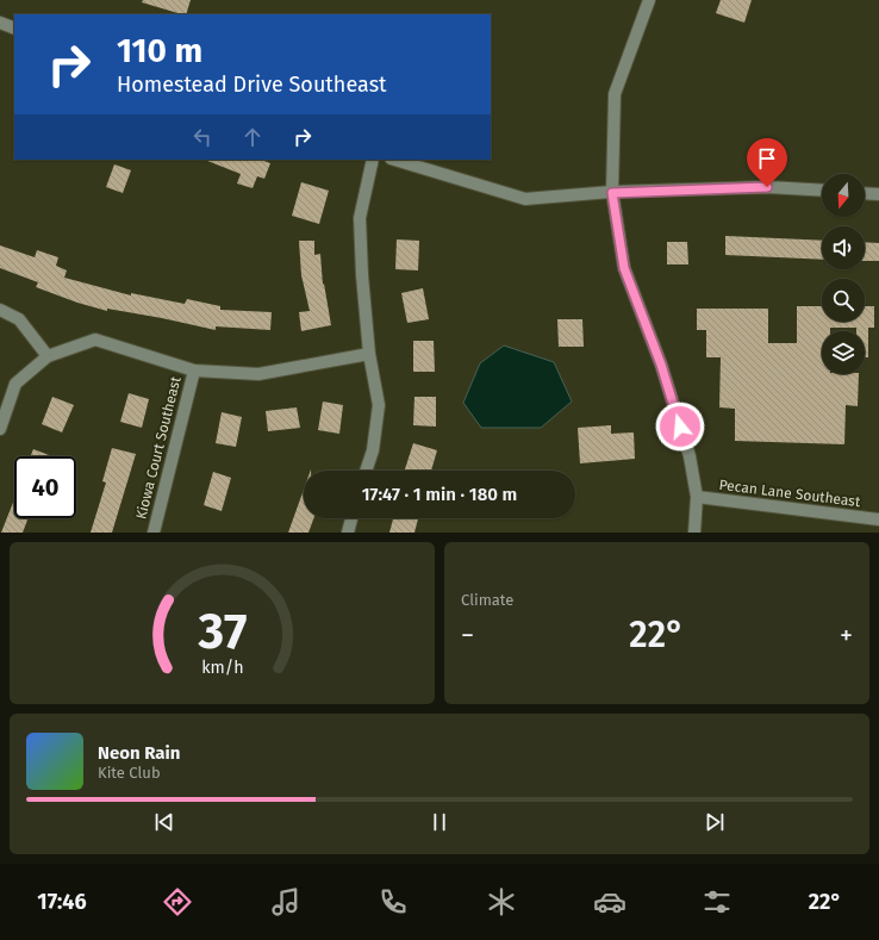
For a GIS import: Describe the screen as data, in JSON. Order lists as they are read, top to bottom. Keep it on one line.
{"streets":{"street":["Kiowa Court Southeast","Pecan Lane Southeast"]},"north":"bottom","page":{"turn":["110 m","Homestead Drive Southeast"],"limit":"40","trip":"17:47 · 1 min · 180 m","tile":"Climate","heat":["−","22°","+"],"song":["Neon Rain","Kite Club"],"tabs":["17:46","22°"],"gauge":["37","km/h"]}}
